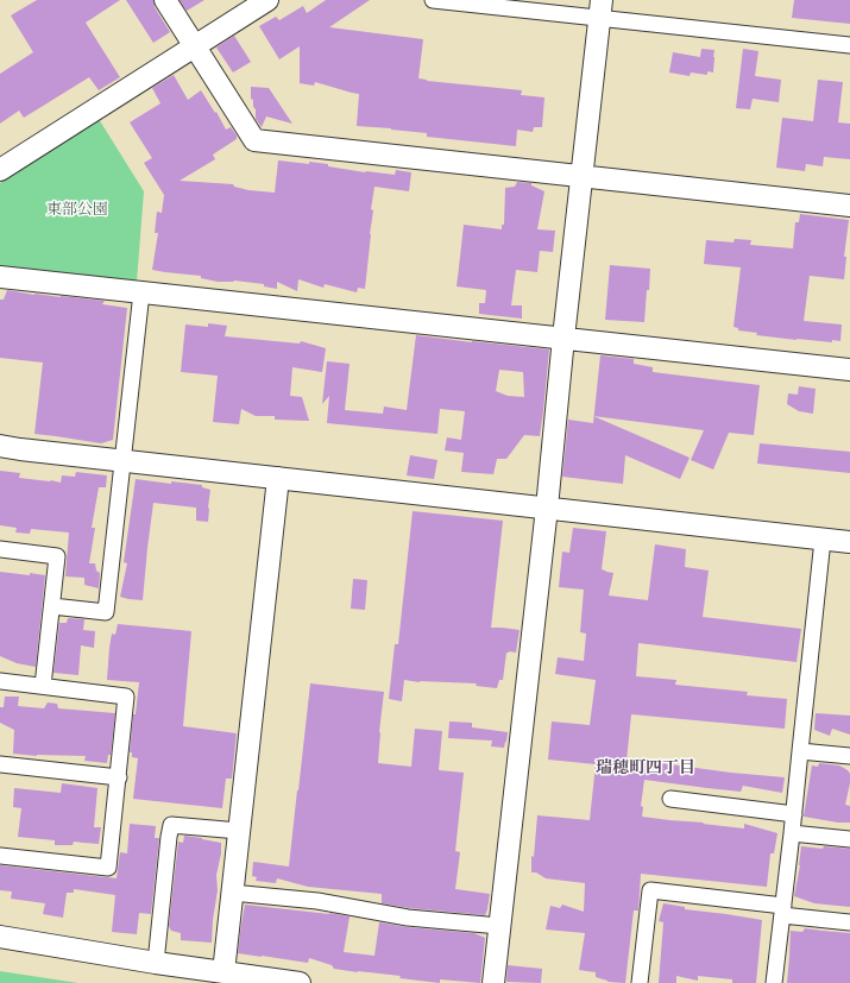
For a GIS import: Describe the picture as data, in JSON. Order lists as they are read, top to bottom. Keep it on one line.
{"districts":["瑞穂町四丁目"],"parks":["東部公園"]}
